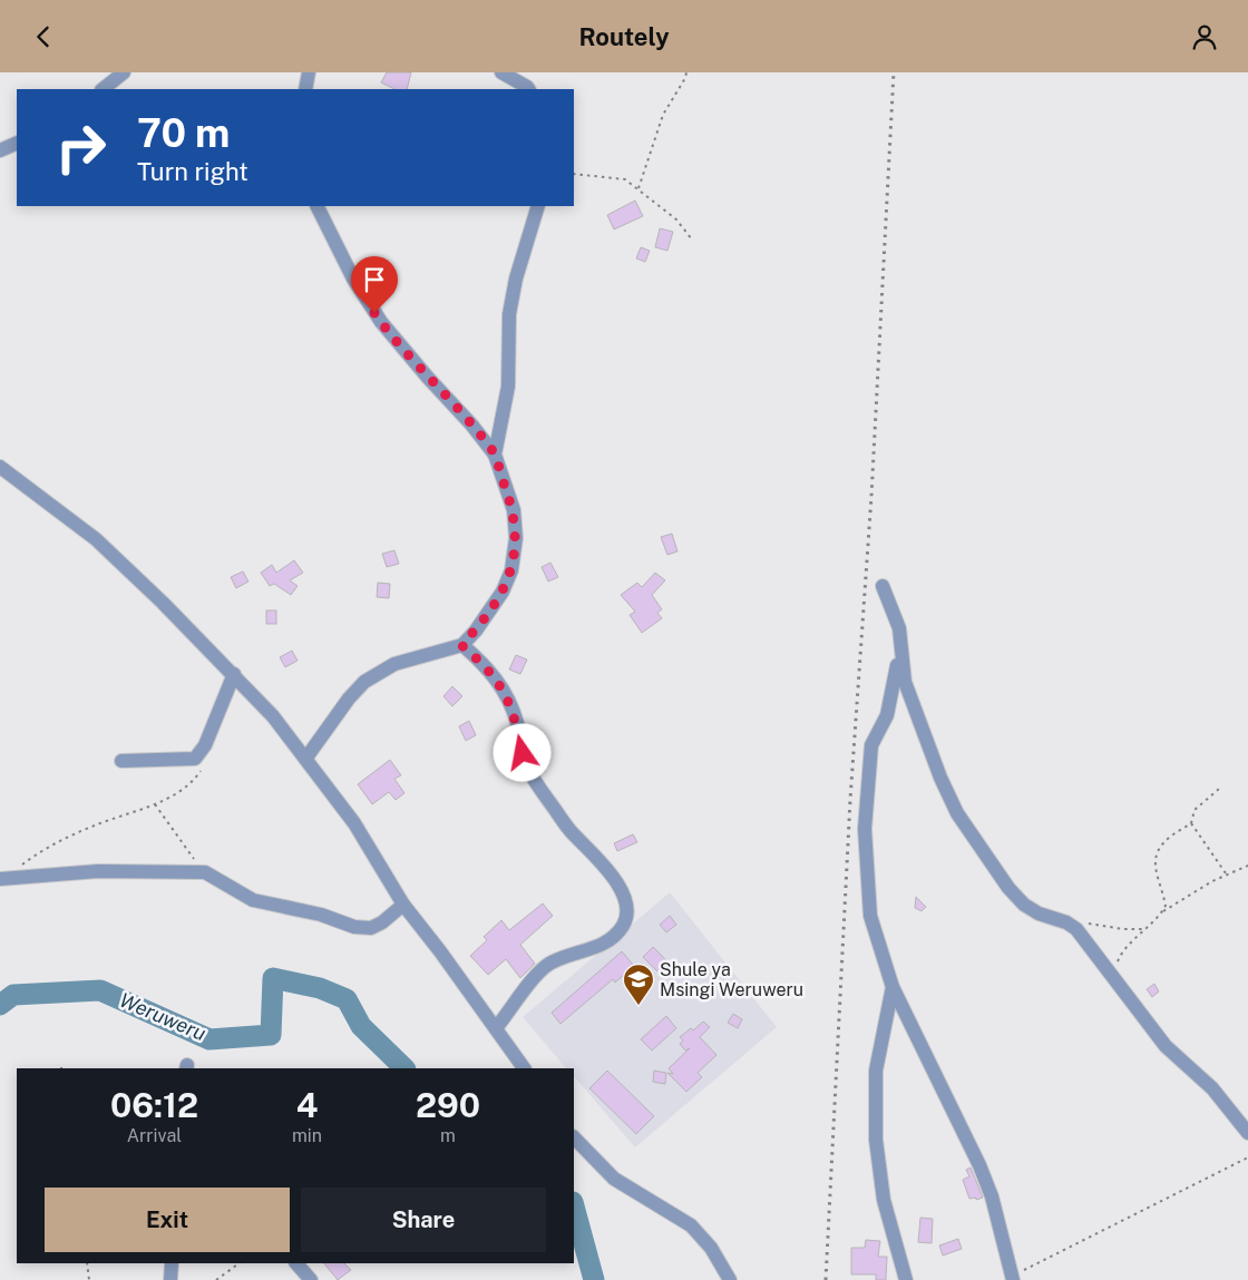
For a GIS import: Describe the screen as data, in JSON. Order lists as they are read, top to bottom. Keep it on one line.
{"water":["Weruweru"],"places":{"school or university":["Shule ya Msingi Weruweru"]},"page":{"header":"Routely","turn":["70 m","Turn right"],"eta":["06:12","Arrival","4","min","290","m"],"buttons":["Exit","Share"]}}
